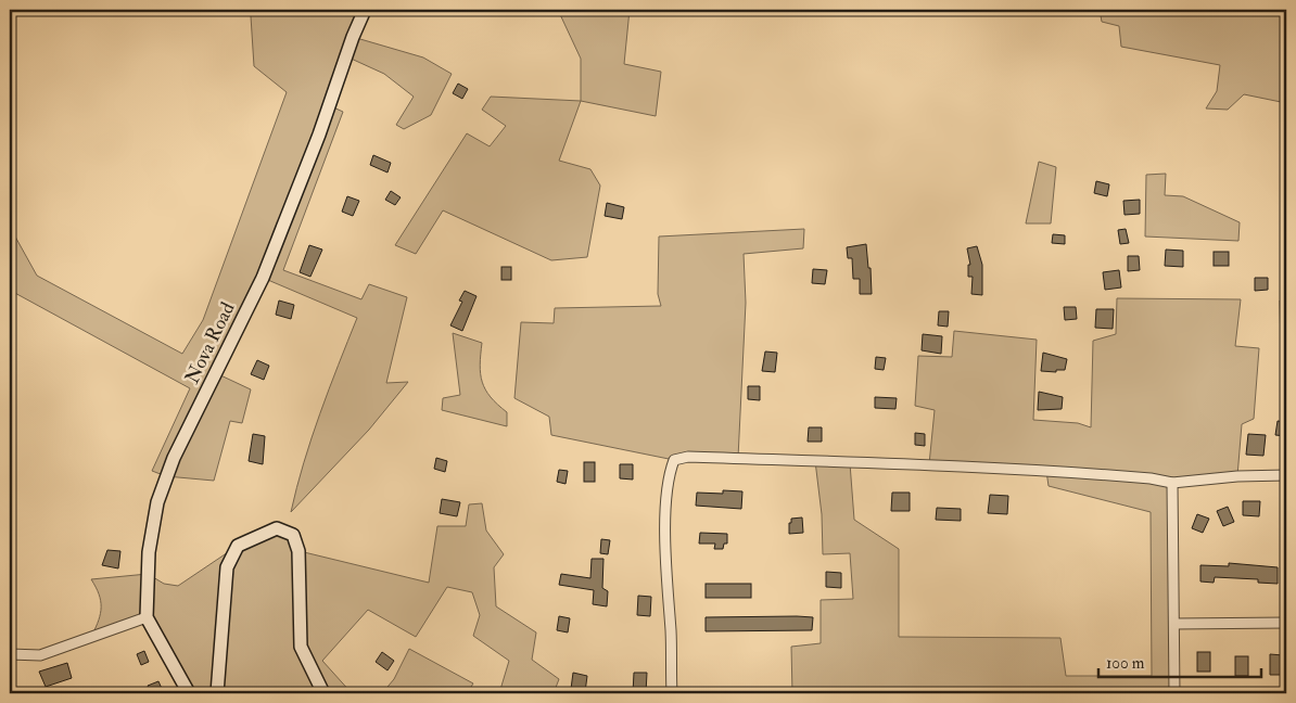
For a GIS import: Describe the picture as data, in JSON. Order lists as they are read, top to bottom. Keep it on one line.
{"streets":{"street":["Nova Road"]},"scale_bar":"100 m"}
